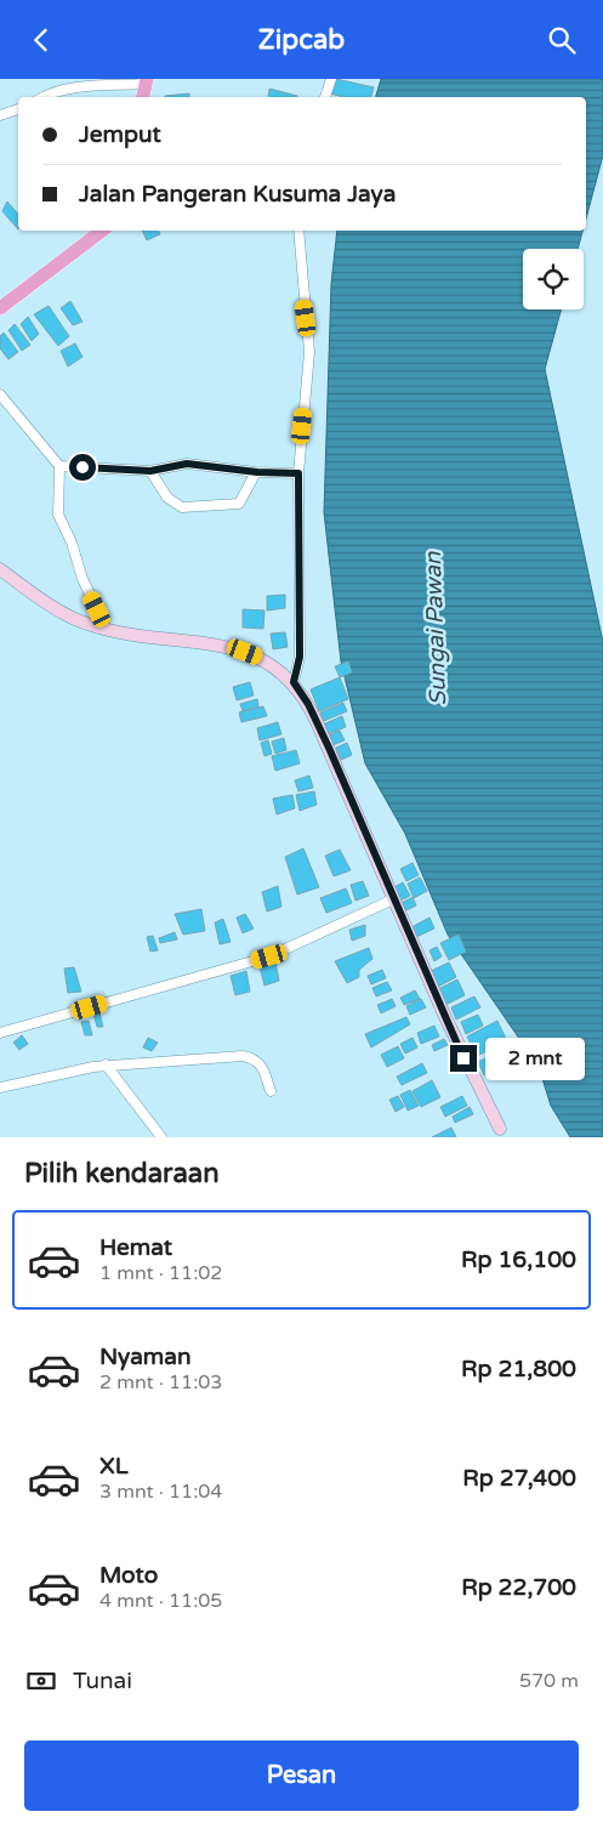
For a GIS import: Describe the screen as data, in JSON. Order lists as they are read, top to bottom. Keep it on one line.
{"water":["Sungai Pawan"],"page":{"header":"Zipcab","banner":["Jemput","Jalan Pangeran Kusuma Jaya"],"bubble":"2 mnt","heading":"Pilih kendaraan","list":[{"name":"Hemat","note":"1 mnt · 11:02","value":"Rp 16,100"},{"name":"Nyaman","note":"2 mnt · 11:03","value":"Rp 21,800"},{"name":"XL","note":"3 mnt · 11:04","value":"Rp 27,400"},{"name":"Moto","note":"4 mnt · 11:05","value":"Rp 22,700"}],"pay":["Tunai","570 m"],"buttons":"Pesan"}}
